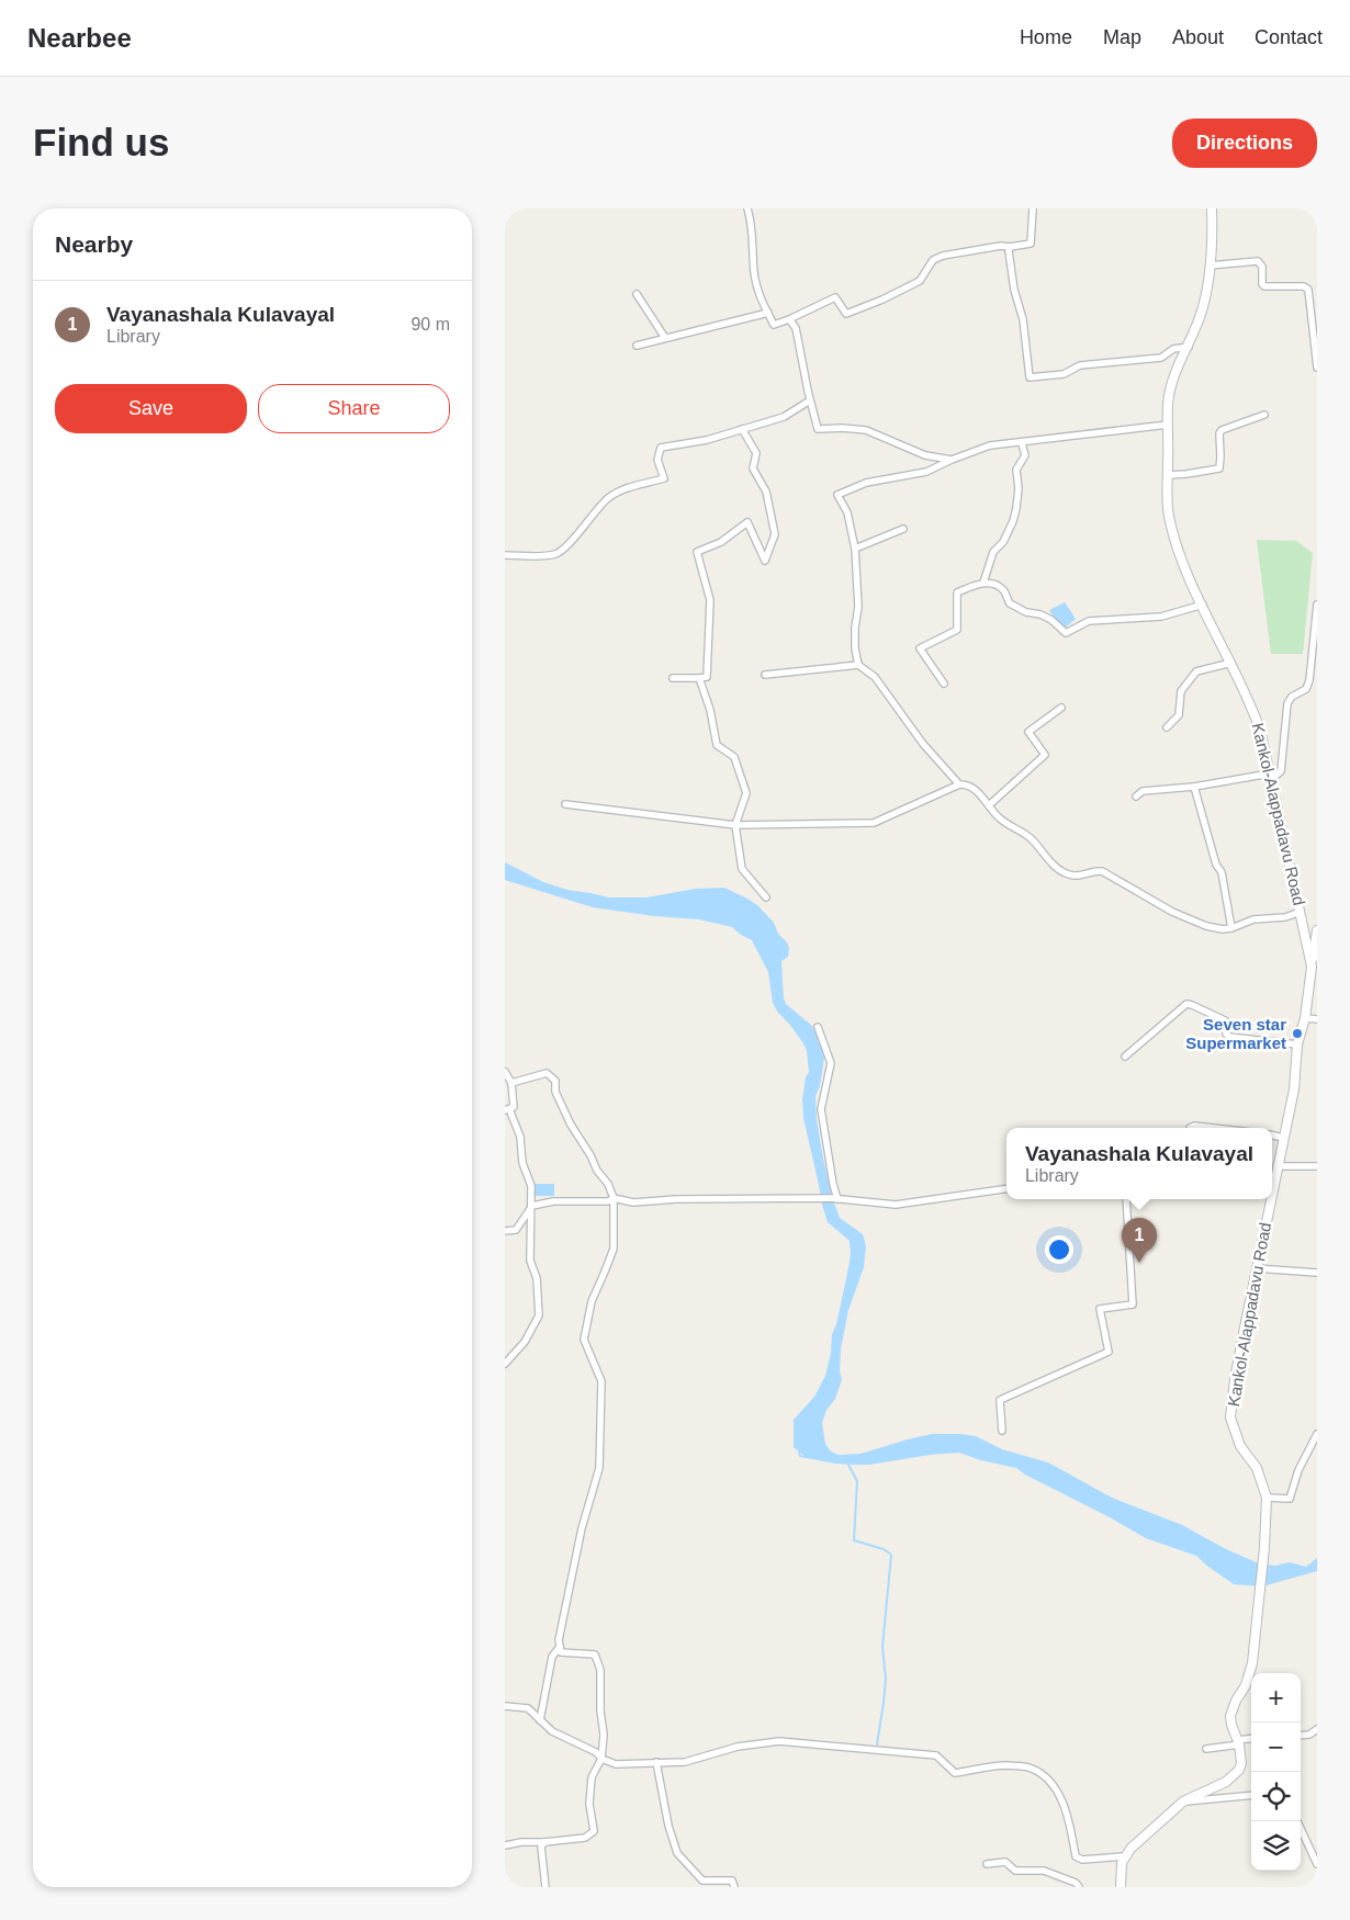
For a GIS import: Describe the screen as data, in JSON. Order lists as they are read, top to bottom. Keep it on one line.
{"streets":{"main road":["Kankol-Alappadavu Road"]},"places":["Seven star Supermarket"],"page":{"header":"Nearbee","nav":["Home","Map","About","Contact"],"buttons":["Directions",["Save","Share"]],"title":"Find us","heading":"Nearby","list":[{"mark":"1","name":"Vayanashala Kulavayal","note":"Library","value":"90 m"}],"popup":["Vayanashala Kulavayal","Library"],"pins":"1","map_buttons":["+","−"]}}
